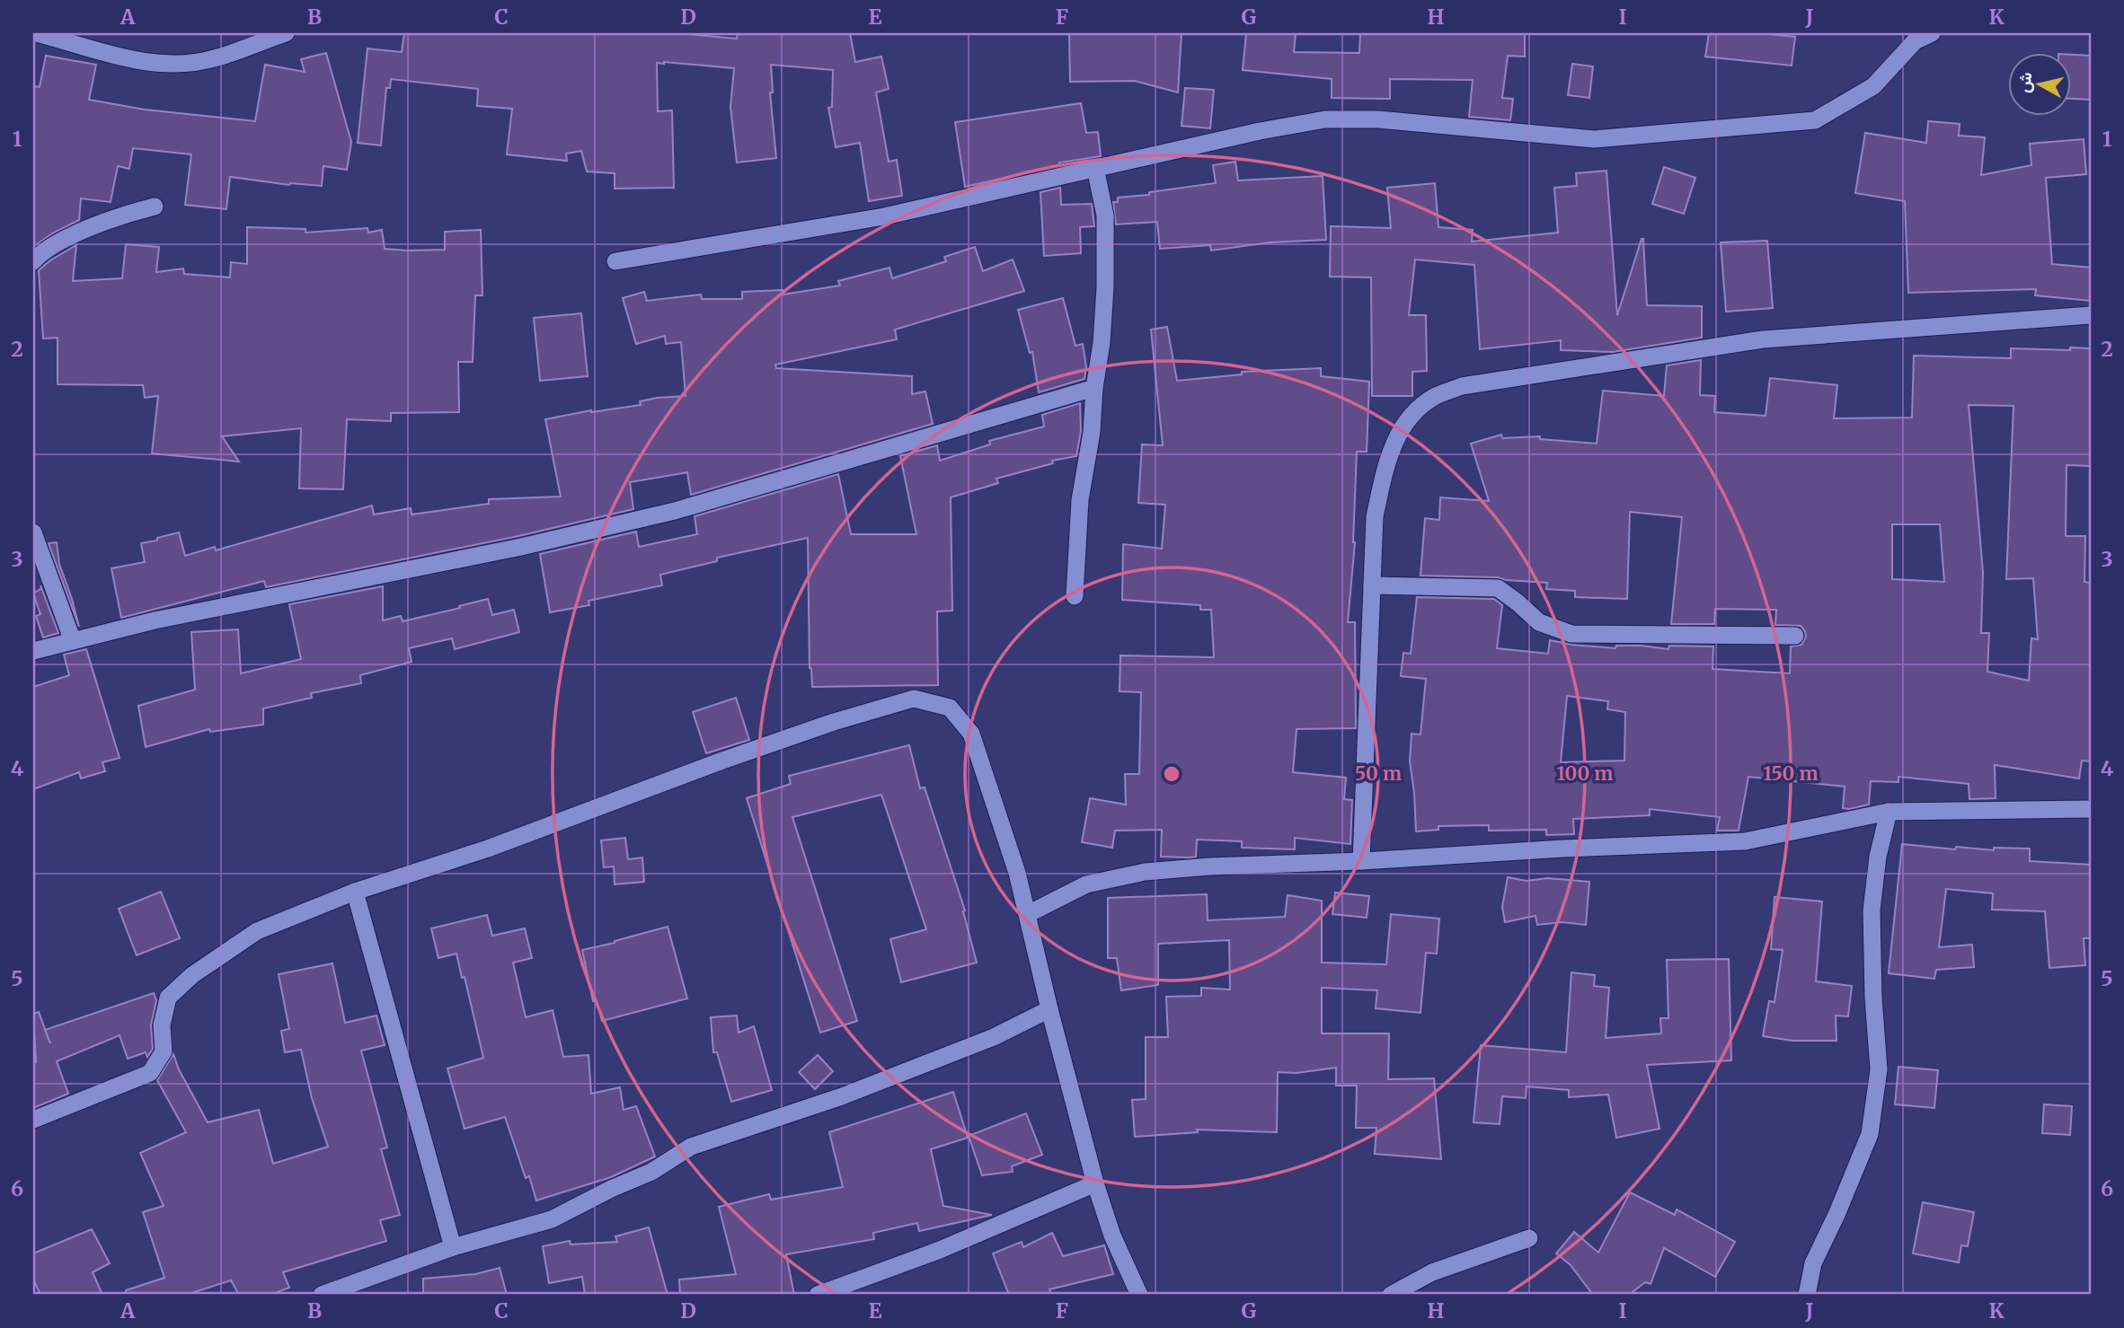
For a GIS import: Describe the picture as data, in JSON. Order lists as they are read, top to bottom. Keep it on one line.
{"north":"left","grid":{"columns":["A","B","C","D","E","F","G","H","I","J","K"],"rows":["1","2","3","4","5","6"]},"rings":["50 m","100 m","150 m"]}
